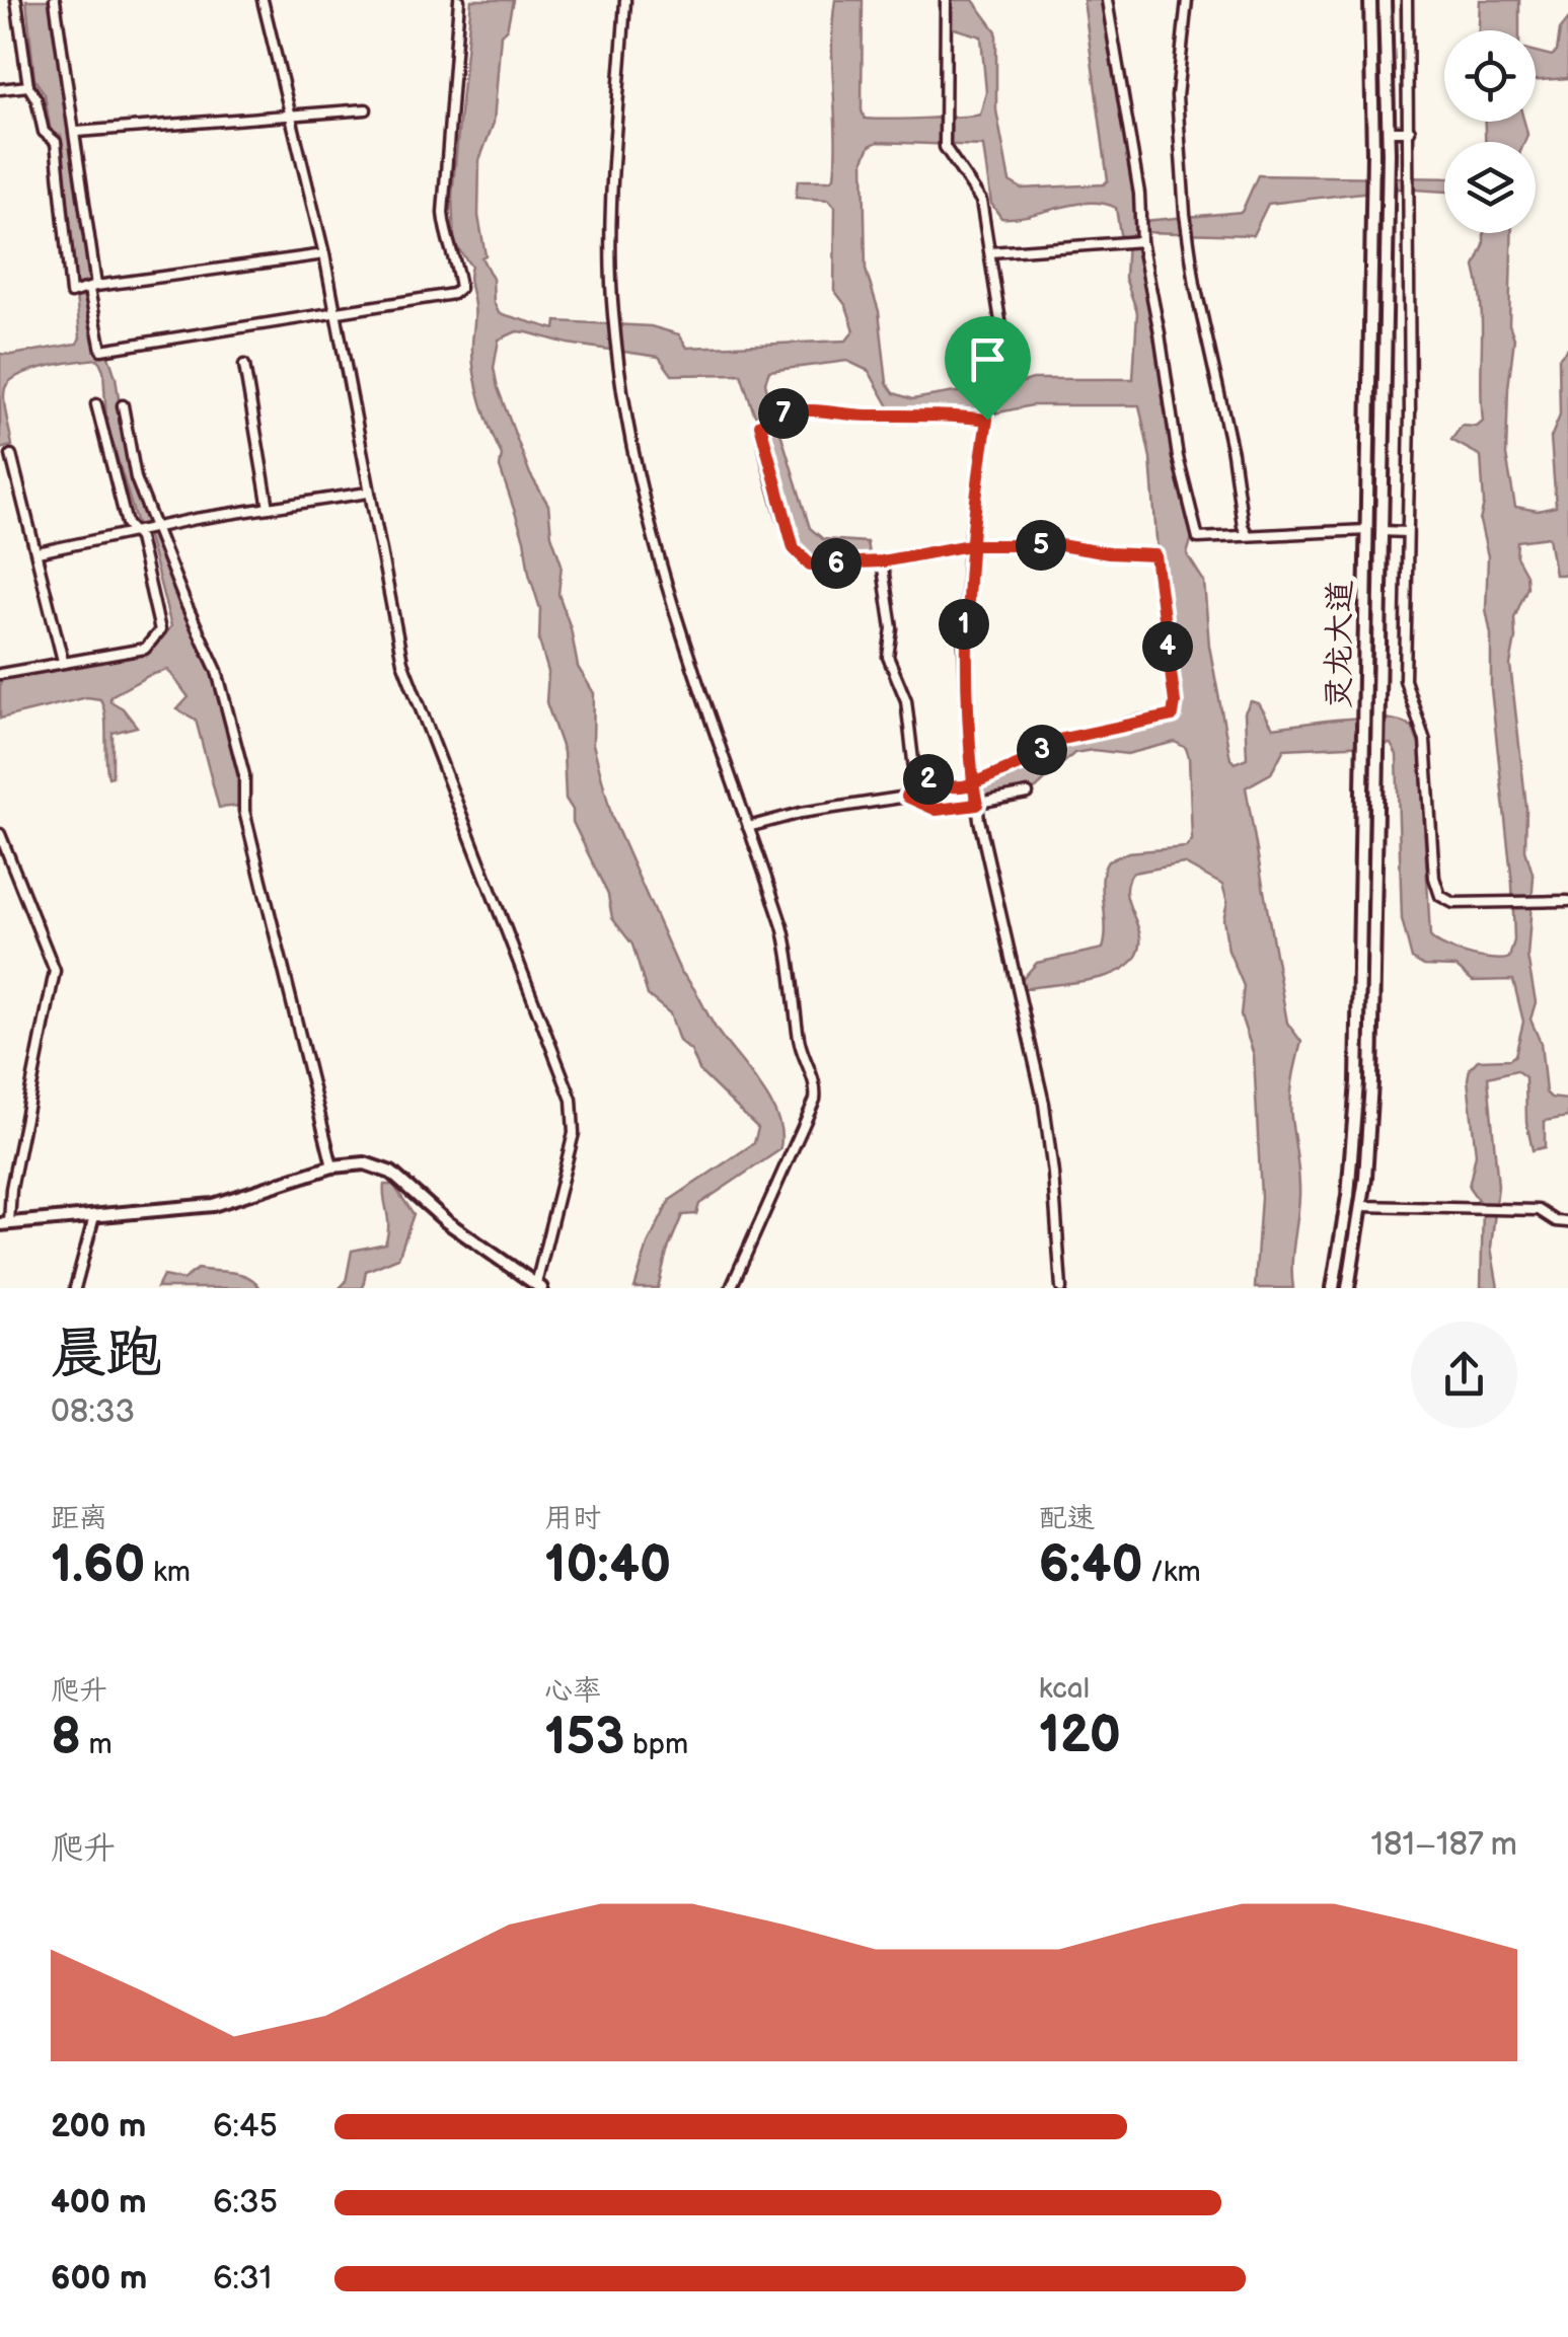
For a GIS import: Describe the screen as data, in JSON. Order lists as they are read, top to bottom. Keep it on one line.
{"streets":{"main road":["灵龙大道"]},"page":{"pins":["7","5","6","1","4","3","2"],"heading":["晨跑","08:33"],"stats":[["距离","1.60 km"],["用时","10:40"],["配速","6:40 /km"],["爬升","8 m"],["心率","153 bpm"],["kcal","120"]],"chart":["爬升","181–187 m"],"list":[{"name":"200 m","note":"6:45"},{"name":"400 m","note":"6:35"},{"name":"600 m","note":"6:31"}]}}
